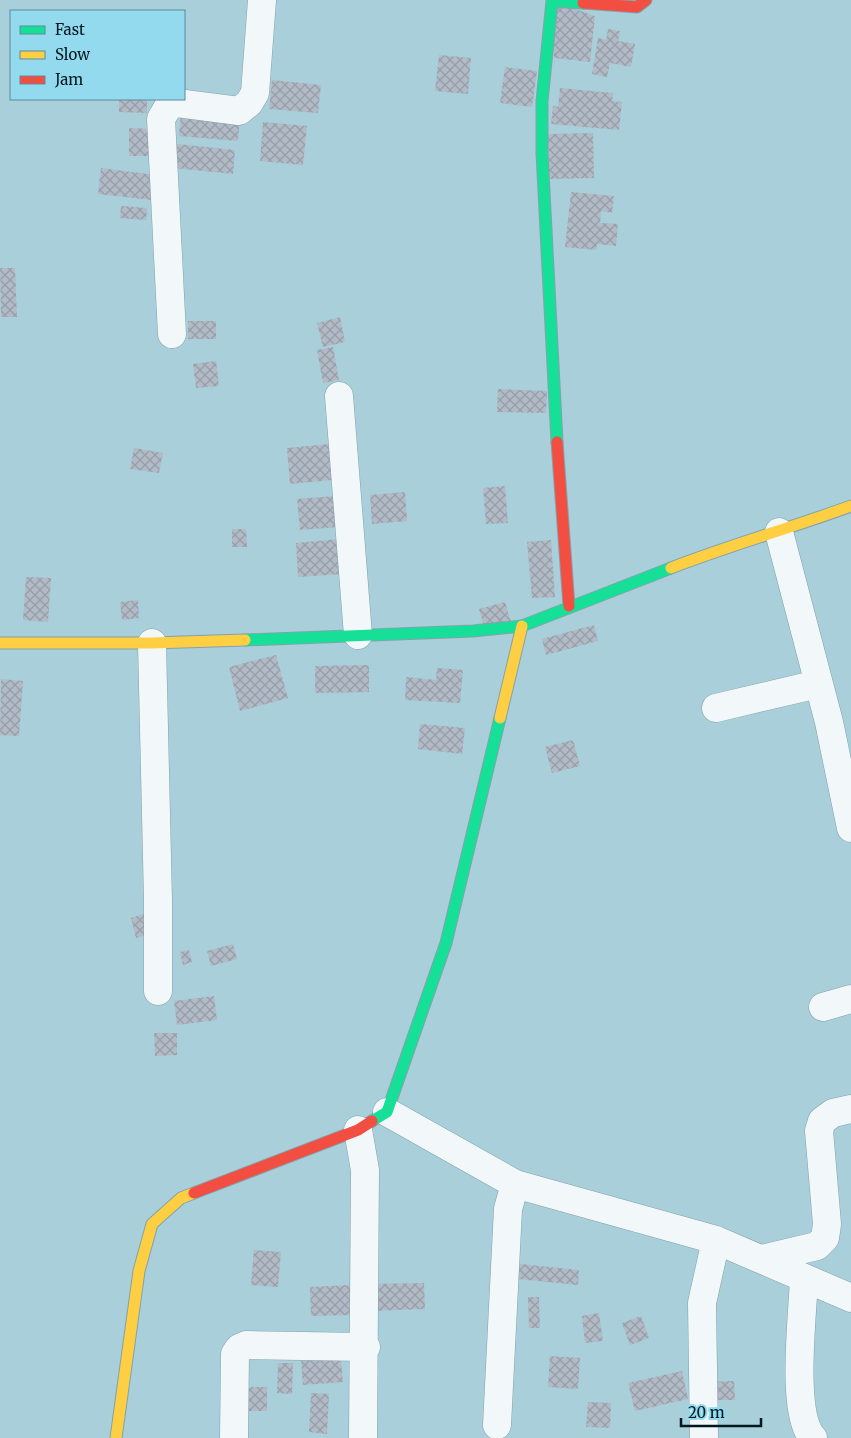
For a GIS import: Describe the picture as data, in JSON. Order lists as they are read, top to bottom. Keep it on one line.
{"legend":["Fast","Slow","Jam"],"scale_bar":"20 m"}
